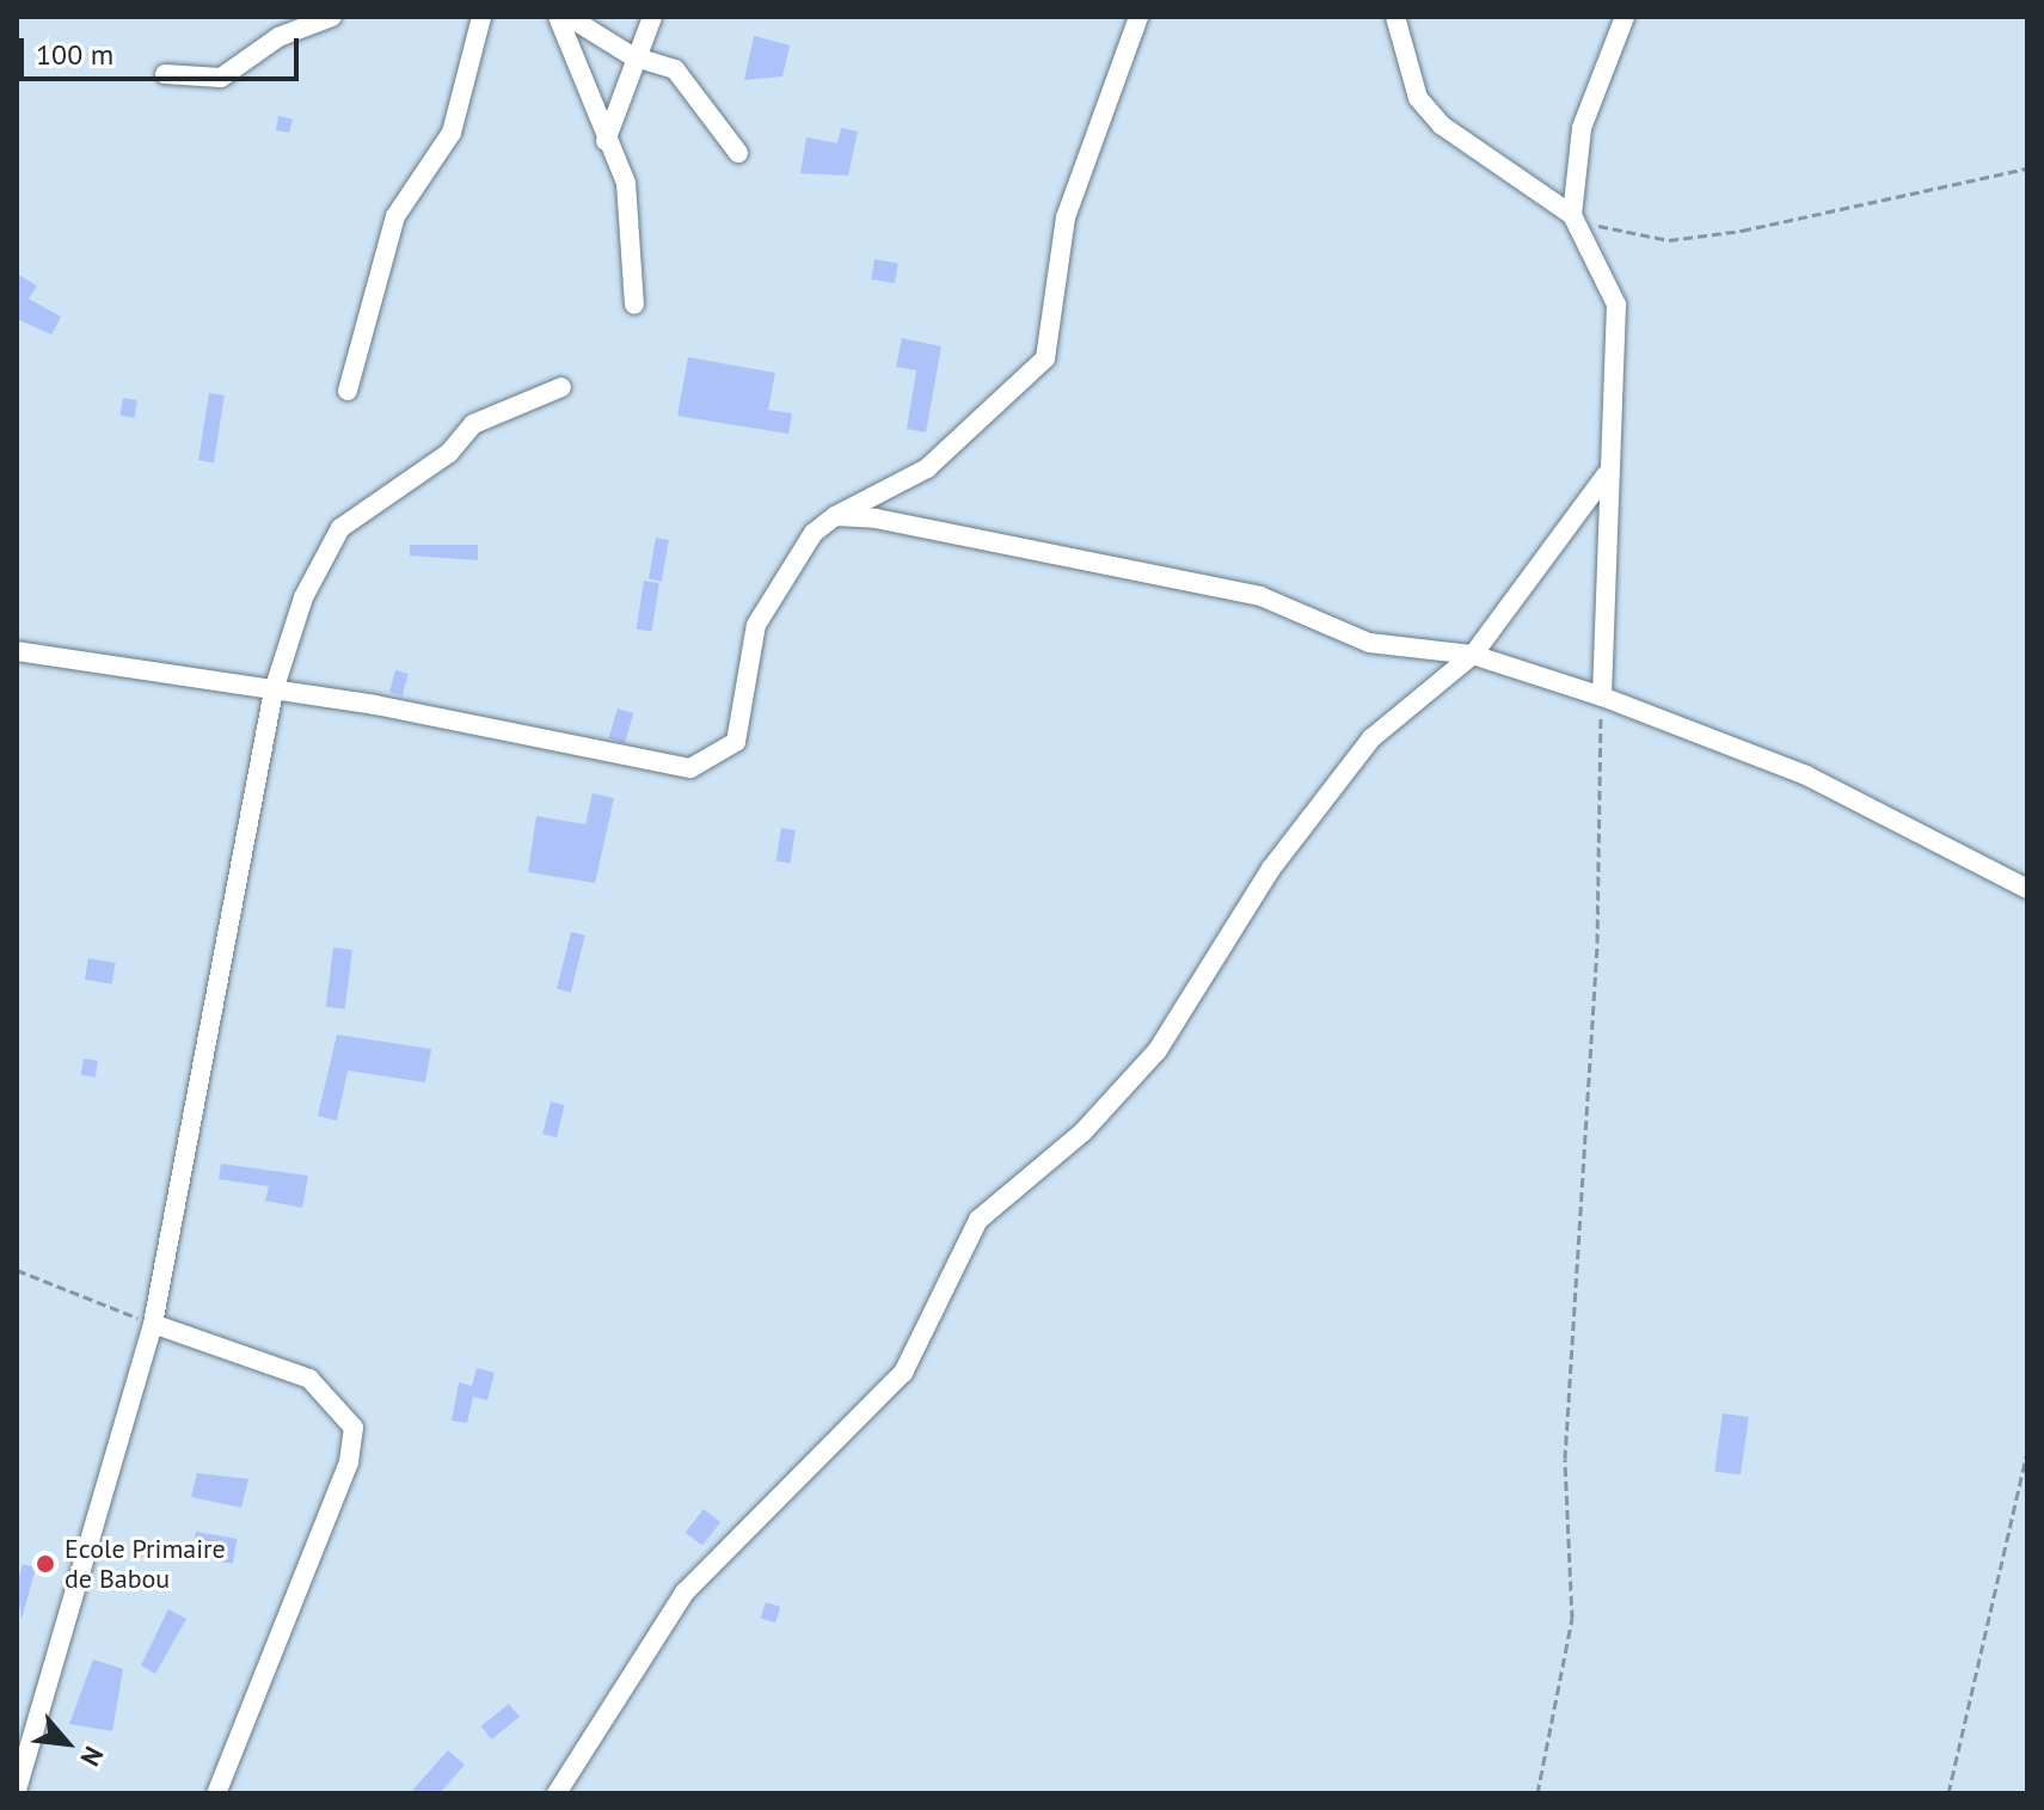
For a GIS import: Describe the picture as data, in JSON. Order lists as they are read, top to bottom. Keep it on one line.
{"places":["Ecole Primaire de Babou"],"scale_bar":"100 m","north":"bottom right"}
